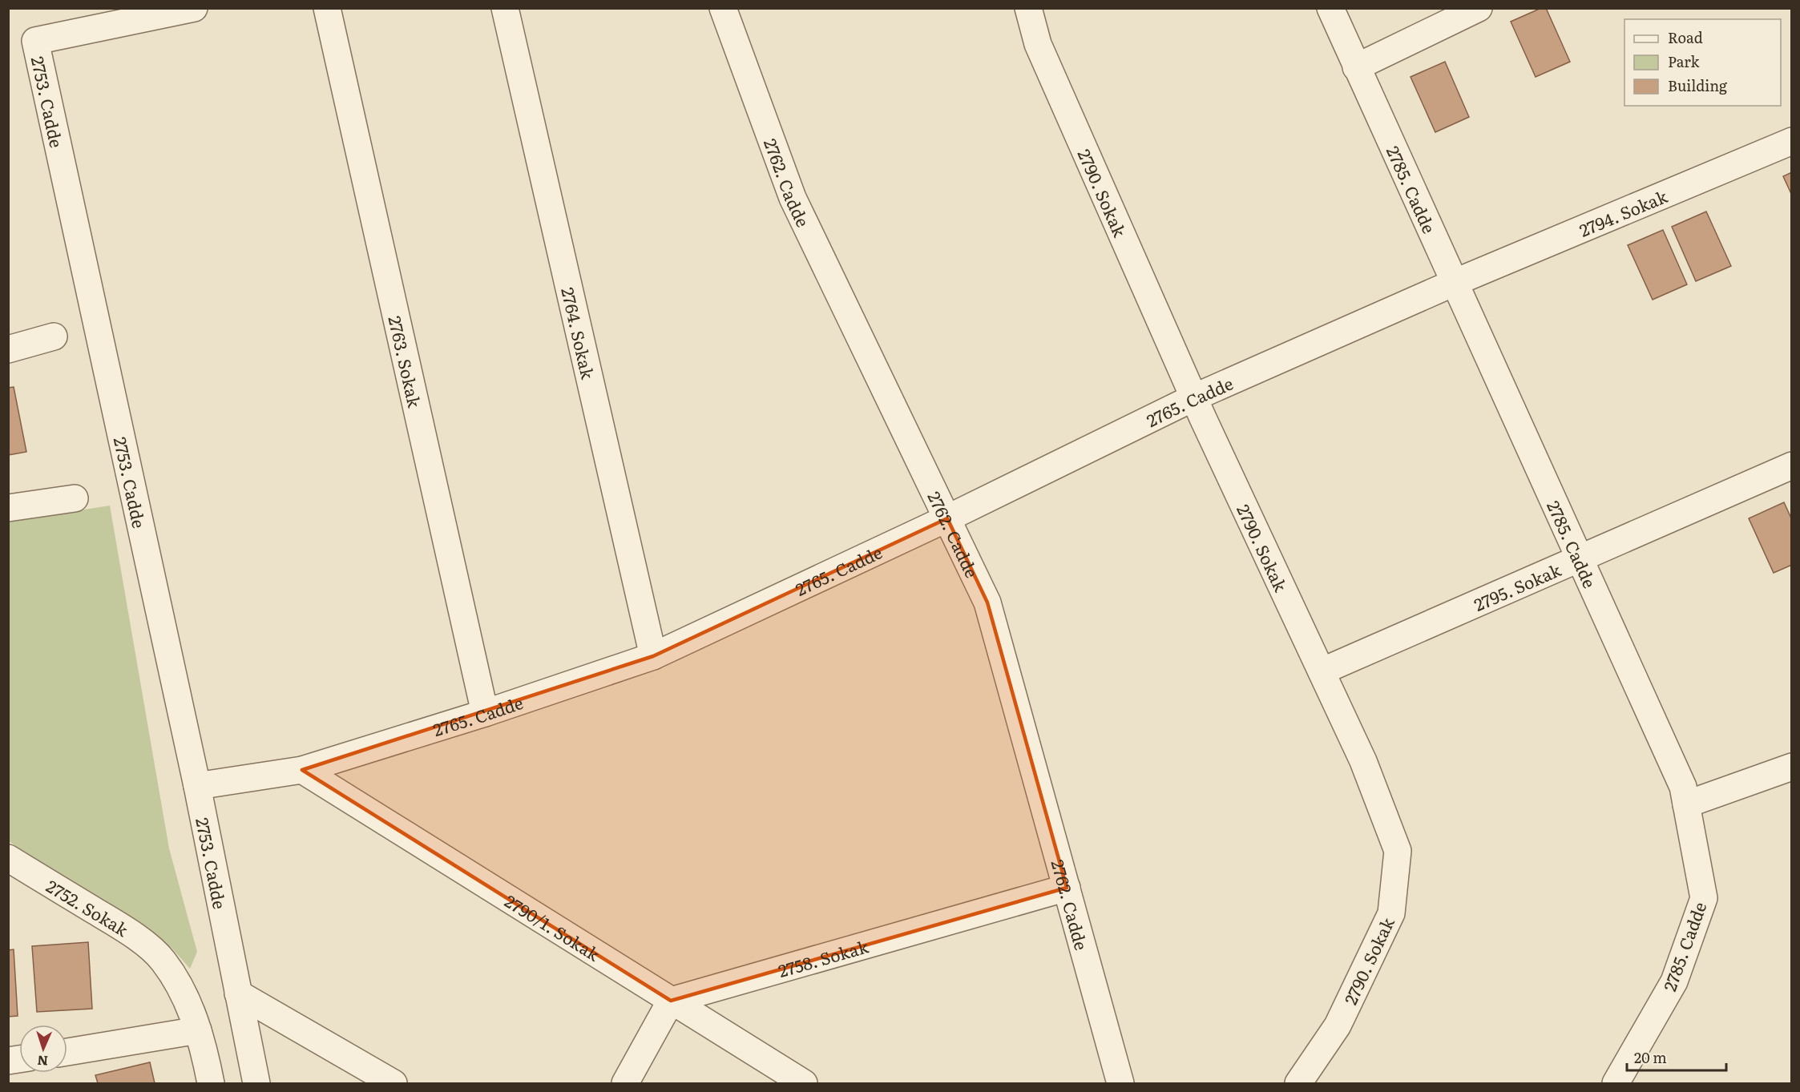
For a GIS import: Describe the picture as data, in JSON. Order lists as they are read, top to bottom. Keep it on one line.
{"streets":{"street":["2753. Cadde","2762. Cadde","2785. Cadde","2790. Sokak","2794. Sokak","2764. Sokak","2763. Sokak","2765. Cadde","2795. Sokak","2752. Sokak","2790/1. Sokak","2758. Sokak"]},"crossings":[["2753. Cadde","2765. Cadde"],["2762. Cadde","2765. Cadde"],["2762. Cadde","2758. Sokak"],["2785. Cadde","2794. Sokak"],["2785. Cadde","2765. Cadde"],["2785. Cadde","2795. Sokak"],["2790. Sokak","2765. Cadde"],["2790. Sokak","2795. Sokak"],["2794. Sokak","2765. Cadde"],["2764. Sokak","2765. Cadde"],["2763. Sokak","2765. Cadde"],["2765. Cadde","2790/1. Sokak"],["2790/1. Sokak","2758. Sokak"]],"legend":["Road","Park","Building"],"scale_bar":"20 m","north":"bottom"}
